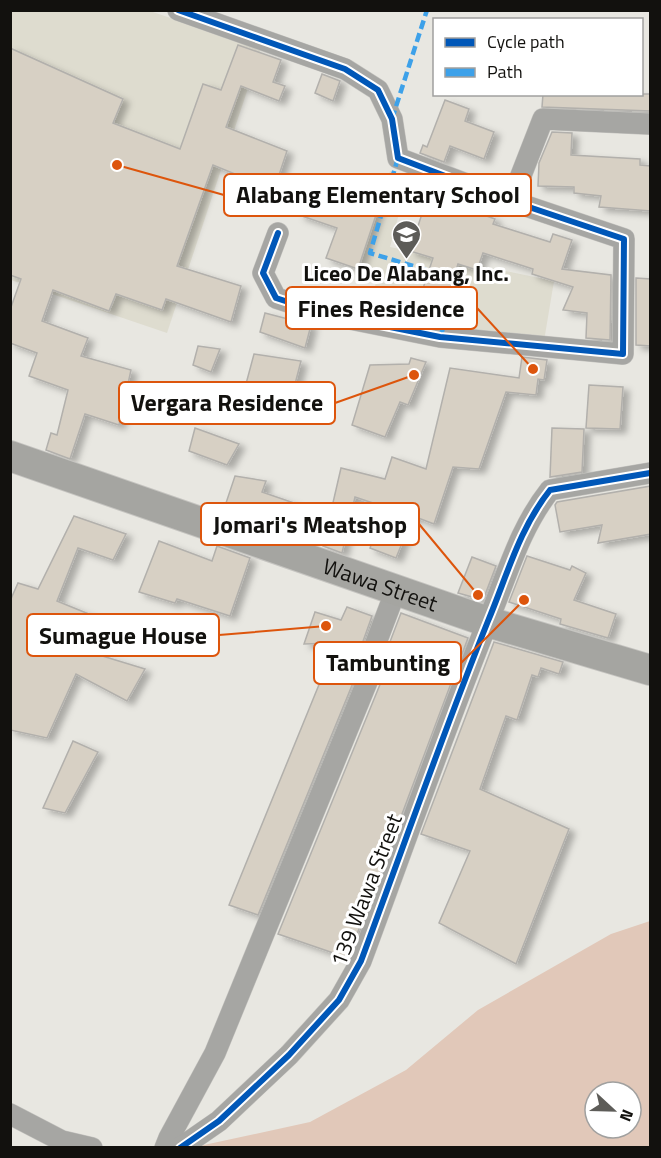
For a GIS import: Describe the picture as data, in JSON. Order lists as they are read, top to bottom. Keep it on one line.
{"streets":{"main road":["Wawa Street"],"street":["139 Wawa Street"]},"crossings":[["Wawa Street","139 Wawa Street"]],"places":{"other":["Alabang Elementary School","Fines Residence","Vergara Residence","Jomari's Meatshop","Tambunting","Sumague House"],"school or university":["Liceo De Alabang, Inc."]},"legend":["Cycle path","Path"],"north":"right"}
